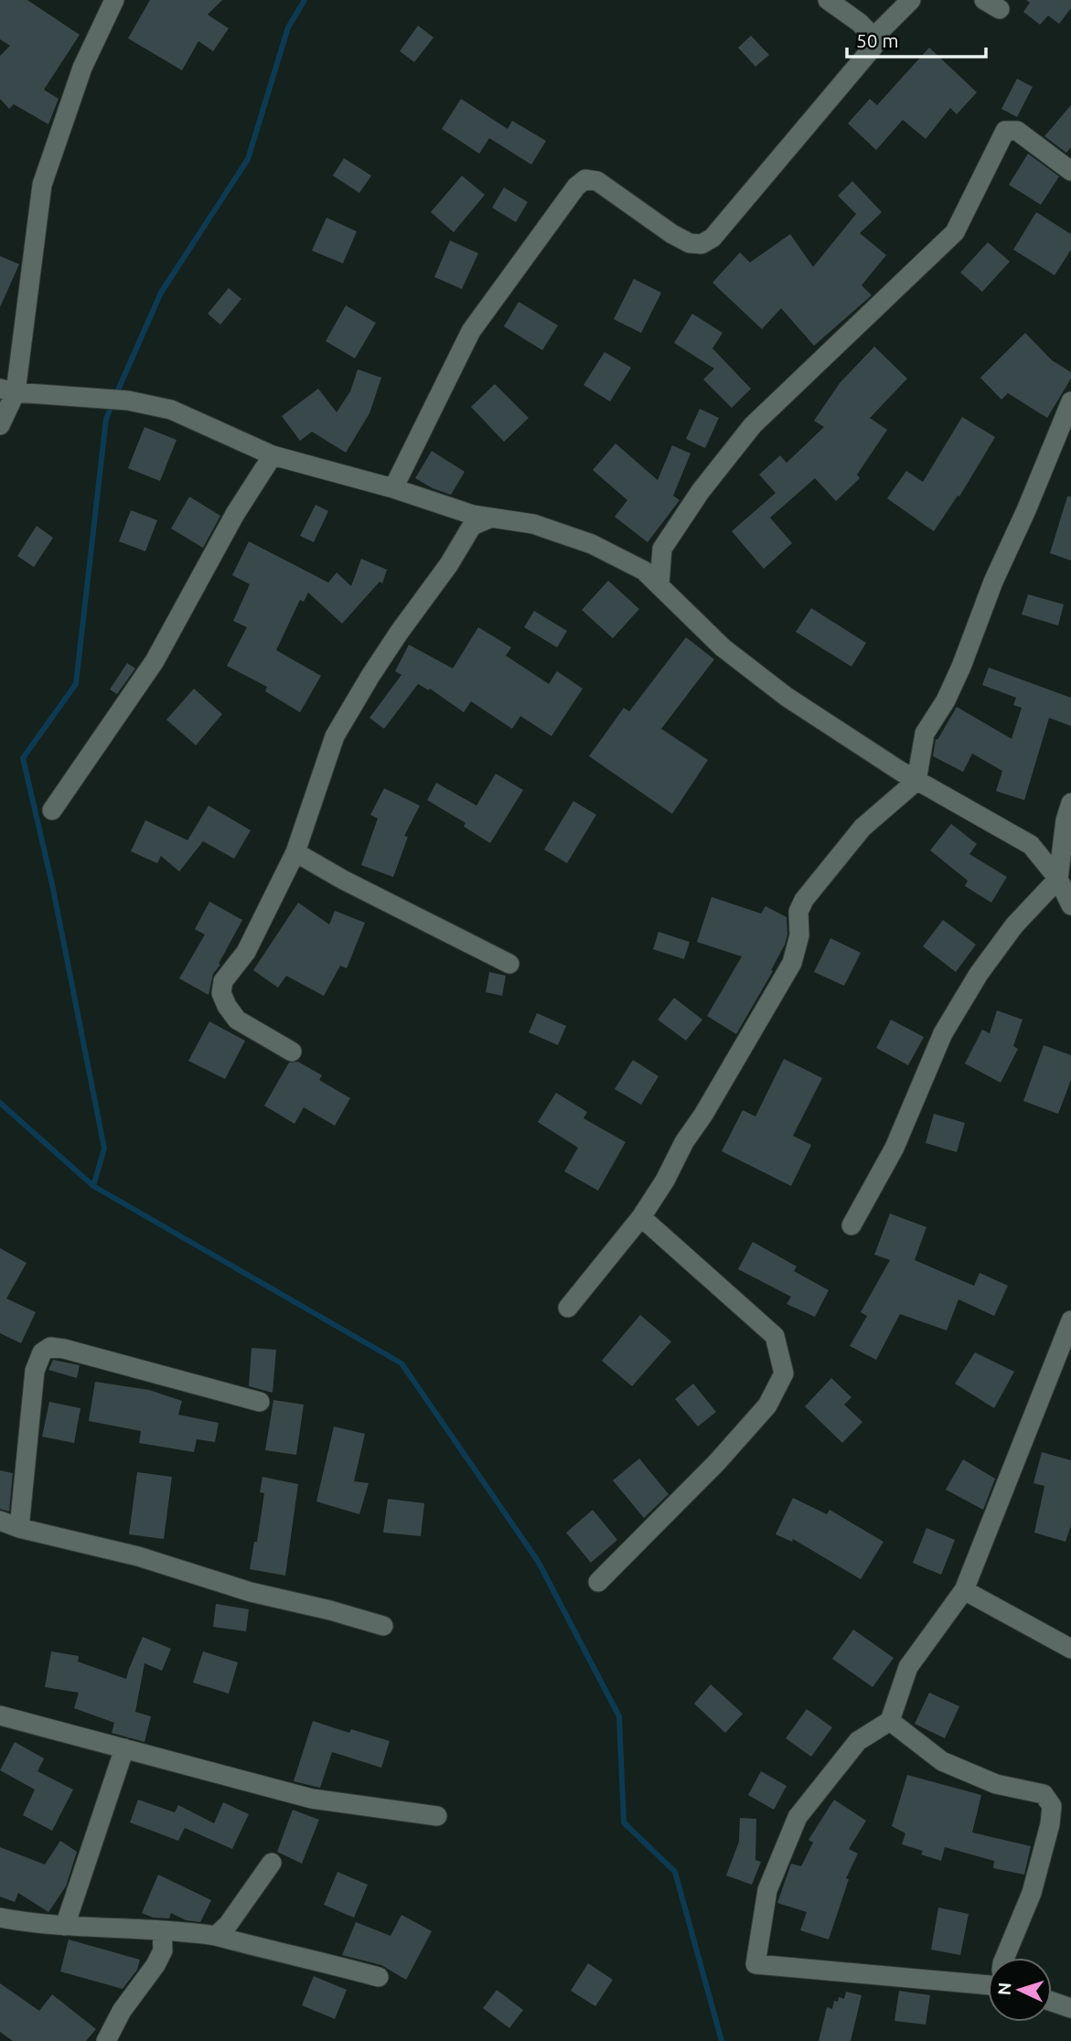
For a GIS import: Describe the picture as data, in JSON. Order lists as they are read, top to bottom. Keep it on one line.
{"scale_bar":"50 m","north":"left"}
